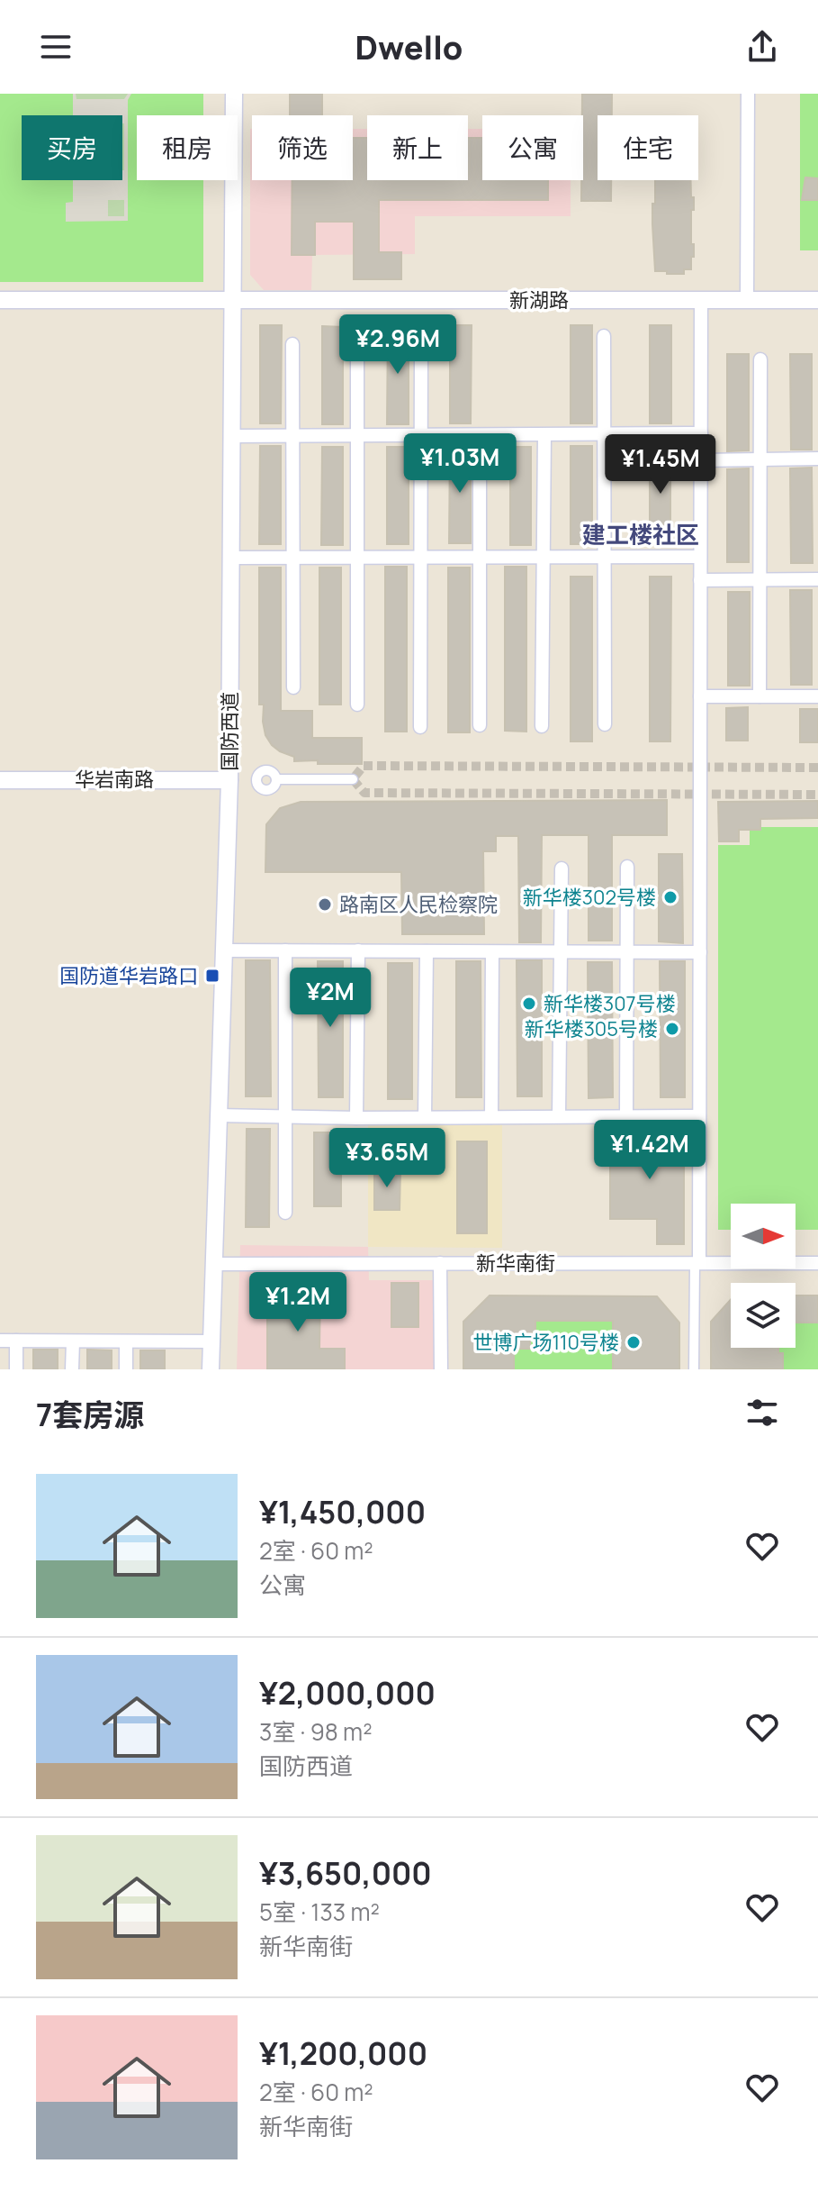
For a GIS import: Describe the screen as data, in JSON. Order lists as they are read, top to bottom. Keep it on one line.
{"streets":{"street":["新湖路","国防西道","华岩南路","新华南街"]},"crossings":[["新湖路","国防西道"],["国防西道","华岩南路"],["国防西道","新华南街"]],"districts":["建工楼社区"],"places":{"other":["新华楼302号楼","路南区人民检察院","新华楼307号楼","新华楼305号楼","世博广场110号楼"],"transit":["国防道华岩路口"]},"north":"right","page":{"header":"Dwello","chip":["买房","租房","筛选","新上","公寓","住宅"],"price":["¥2.96M","¥1.03M","¥1.45M","¥2M","¥1.42M","¥3.65M","¥1.2M"],"heading":"7套房源","list":[{"name":"¥1,450,000","note":"2室 · 60 m² · 公寓"},{"name":"¥2,000,000","note":"3室 · 98 m² · 国防西道"},{"name":"¥3,650,000","note":"5室 · 133 m² · 新华南街"},{"name":"¥1,200,000","note":"2室 · 60 m² · 新华南街"}]}}
